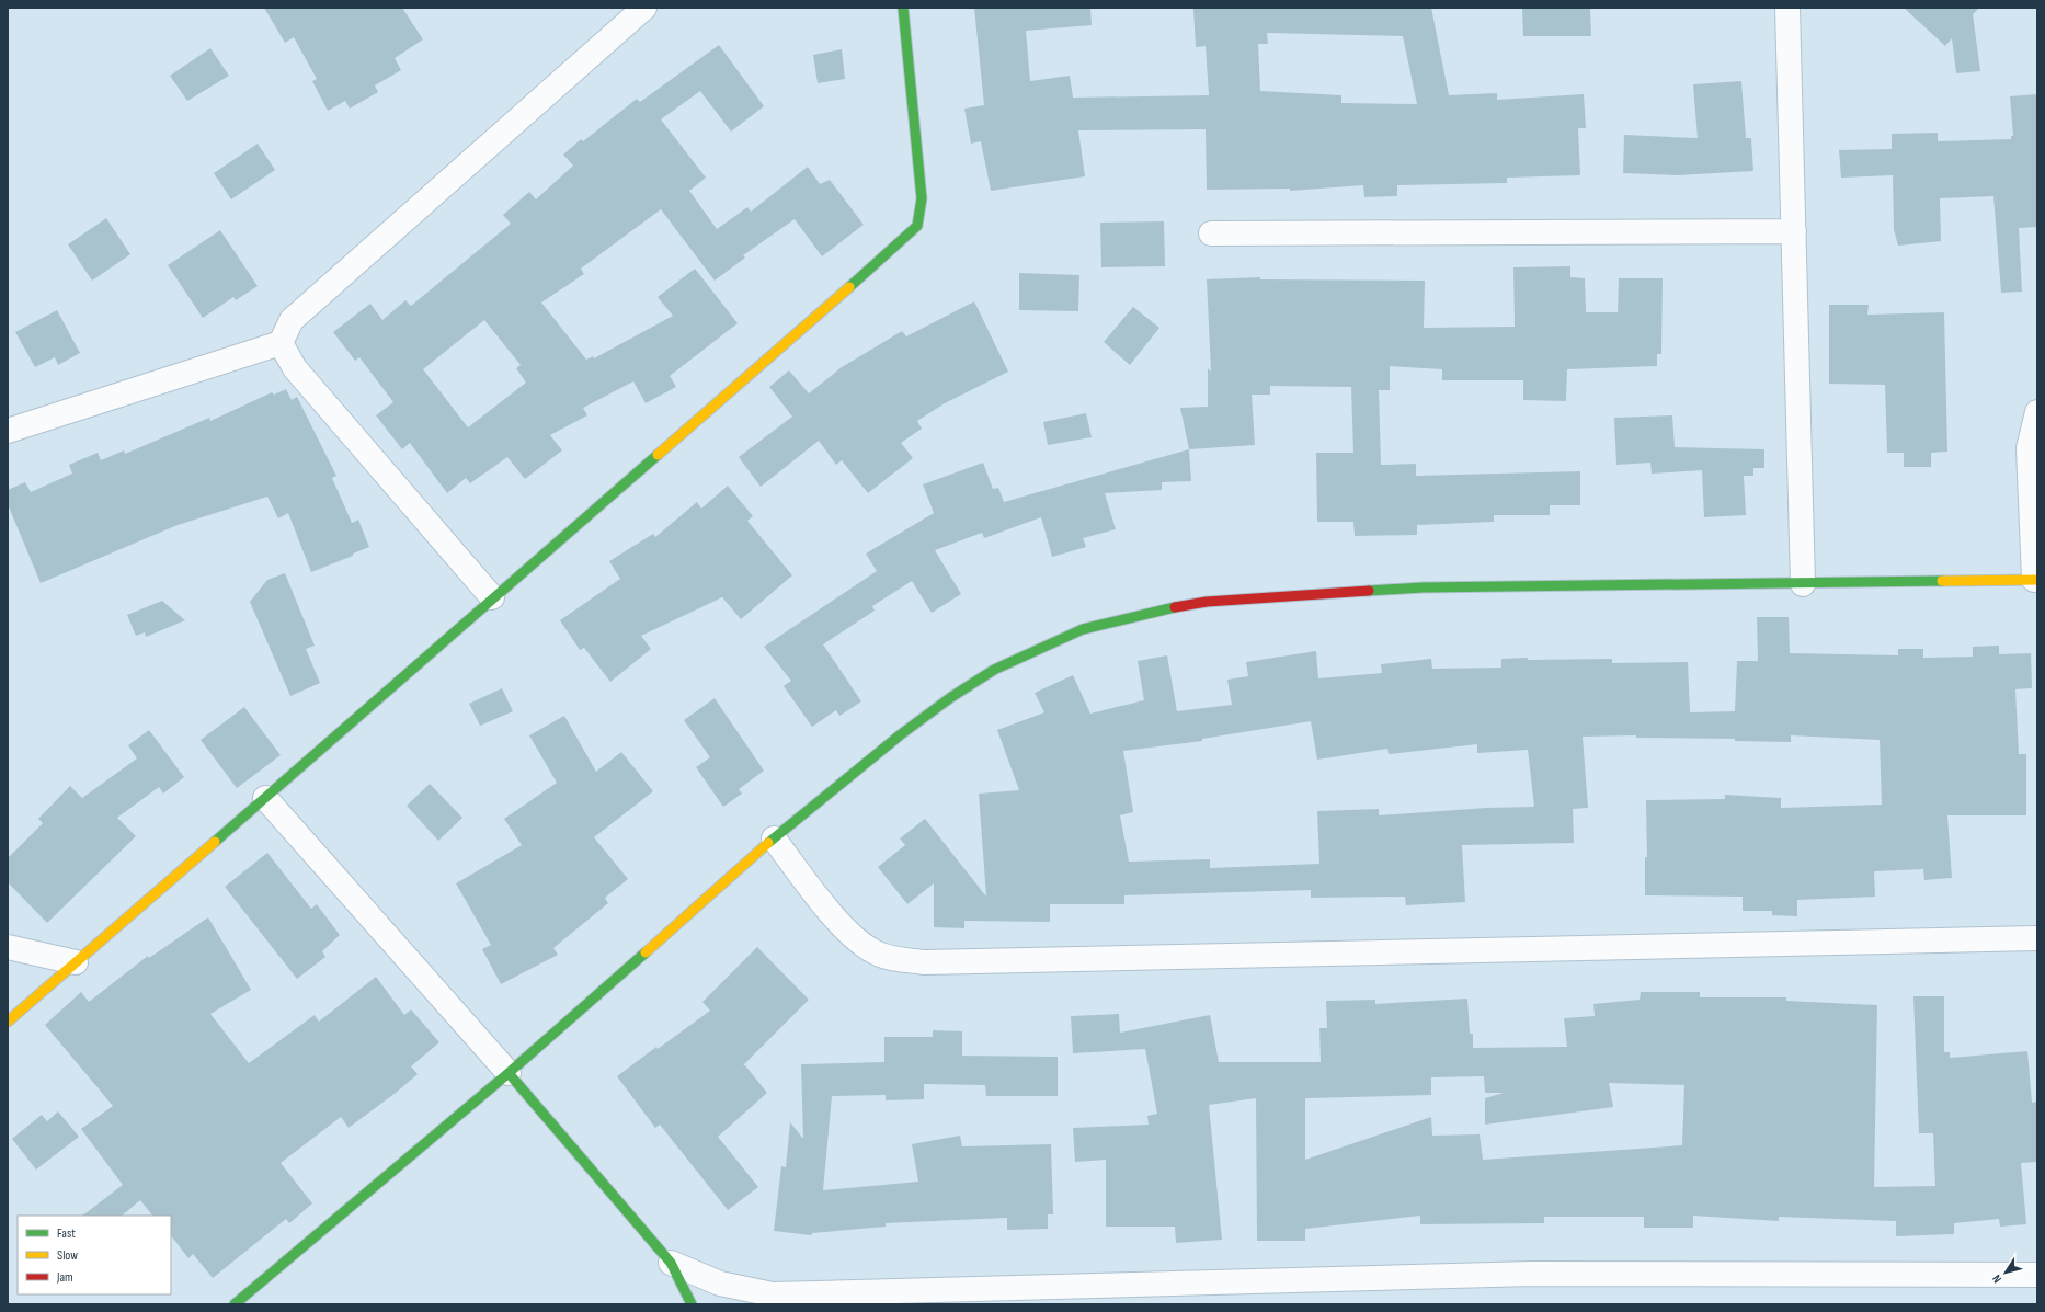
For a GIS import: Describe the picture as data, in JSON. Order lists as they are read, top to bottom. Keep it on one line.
{"legend":["Fast","Slow","Jam"],"north":"bottom left"}
